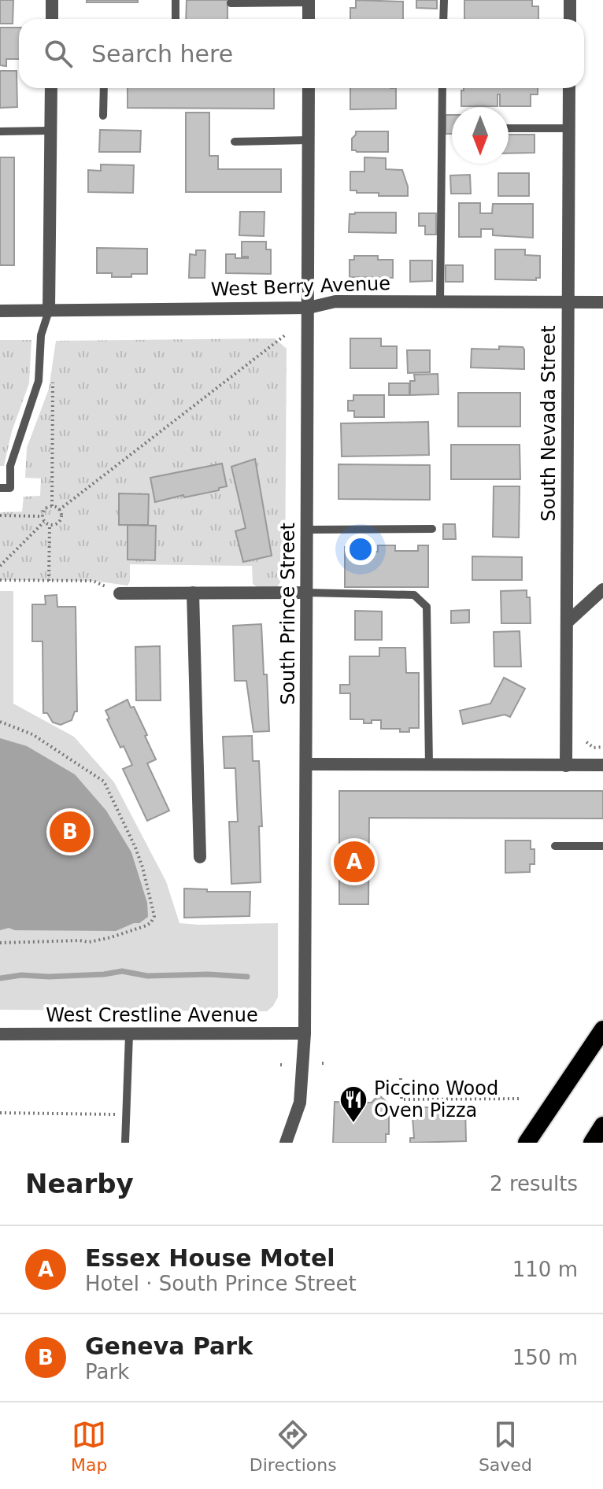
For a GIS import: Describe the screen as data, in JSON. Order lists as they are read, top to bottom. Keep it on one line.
{"streets":{"street":["West Berry Avenue","South Nevada Street","South Prince Street","West Crestline Avenue"]},"crossings":[["West Berry Avenue","South Nevada Street"],["West Berry Avenue","South Prince Street"],["South Prince Street","West Crestline Avenue"]],"places":{"restaurant":["Piccino Wood Oven Pizza"]},"north":"bottom","page":{"search":"Search here","pins":["B","A"],"heading":["Nearby","2 results"],"list":[{"mark":"A","name":"Essex House Motel","note":"Hotel · South Prince Street","value":"110 m"},{"mark":"B","name":"Geneva Park","note":"Park","value":"150 m"}],"nav":["Map","Directions","Saved"]}}
